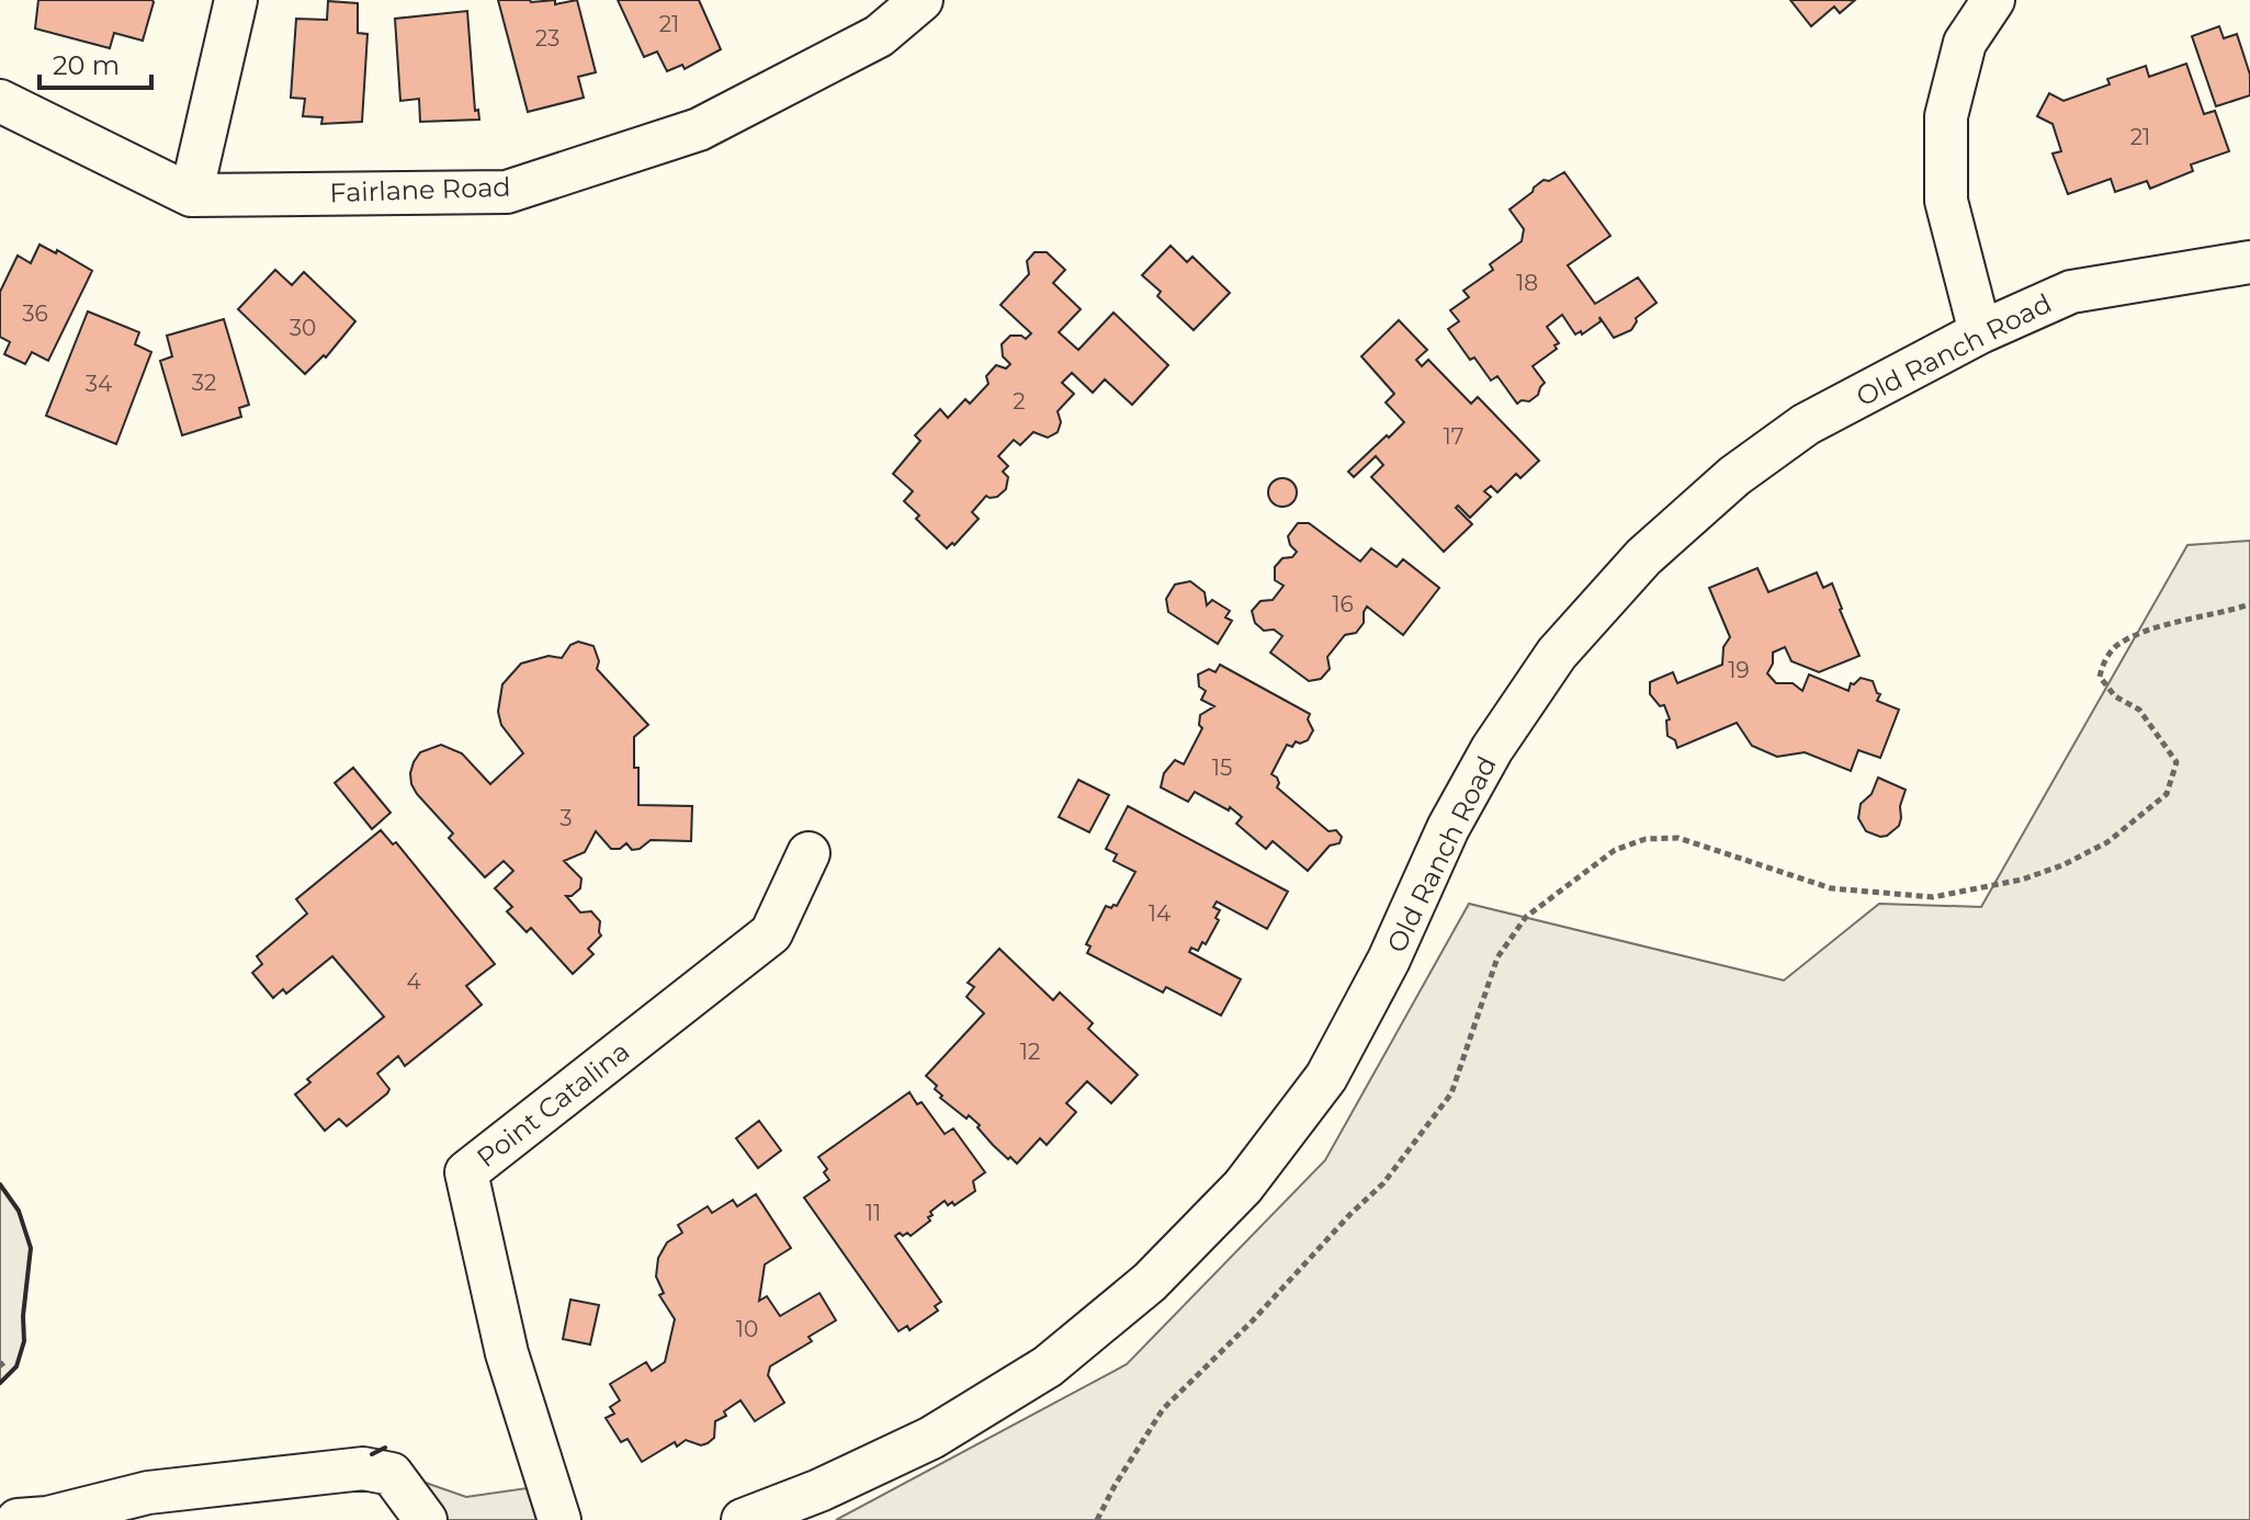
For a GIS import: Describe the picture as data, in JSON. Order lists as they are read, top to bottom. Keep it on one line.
{"streets":{"street":["Fairlane Road","Old Ranch Road","Point Catalina"]},"house_numbers":["21","23","21","18","36","30","32","34","2","17","16","19","15","3","14","4","12","11","10"],"scale_bar":"20 m"}
